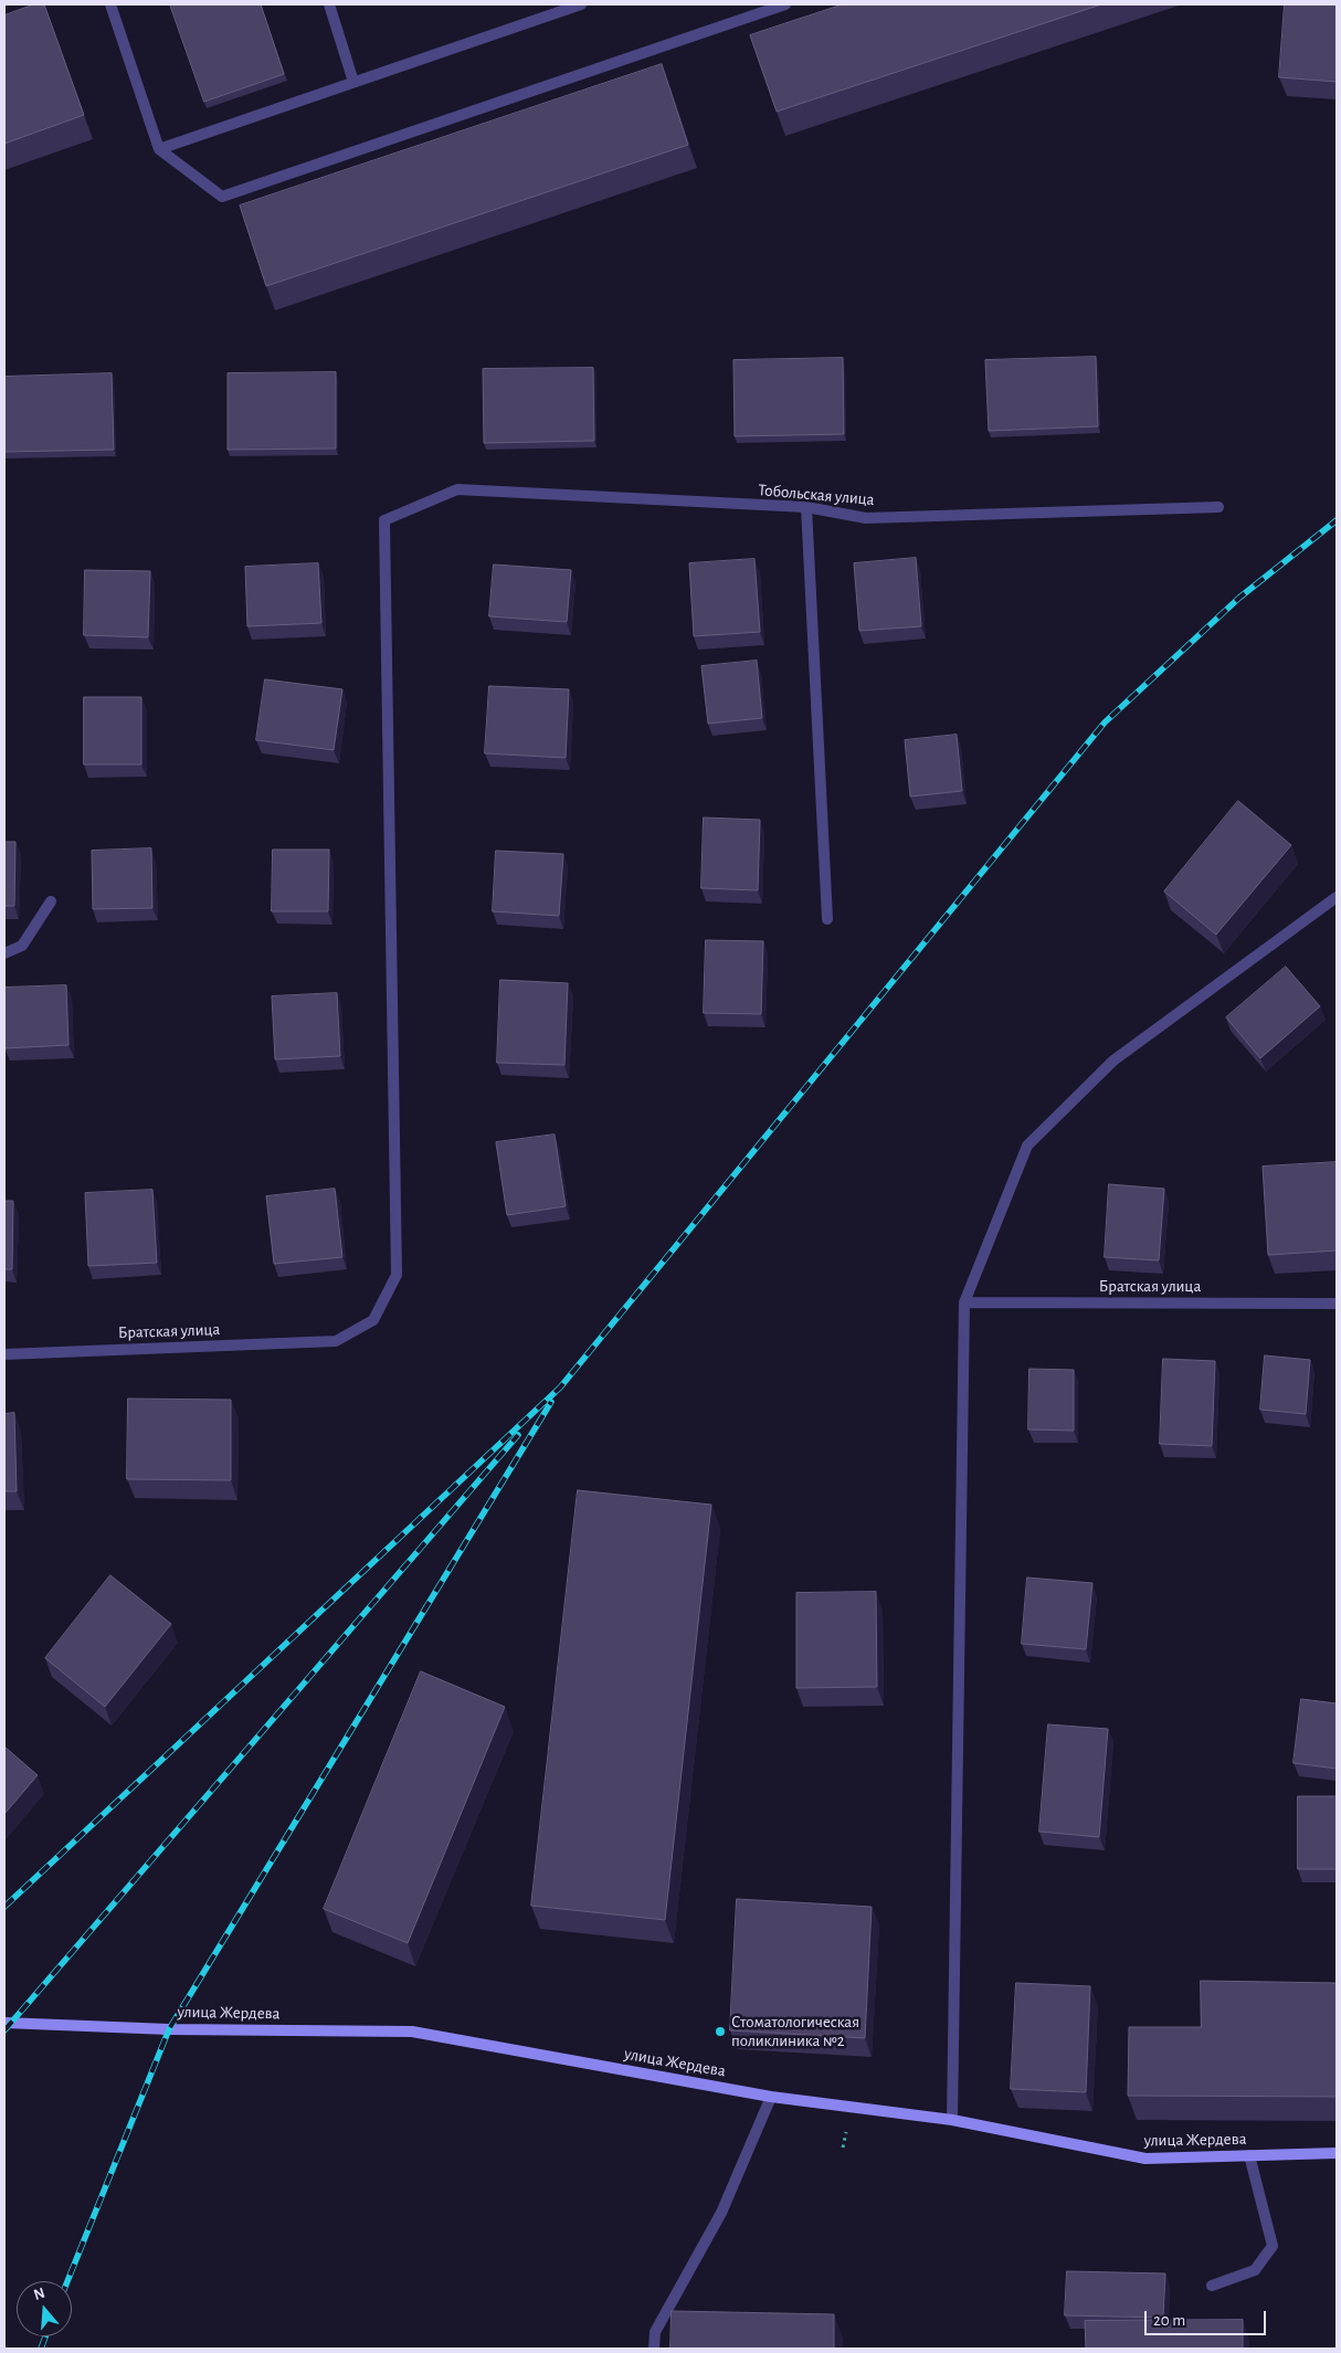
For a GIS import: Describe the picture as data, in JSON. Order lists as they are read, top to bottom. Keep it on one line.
{"streets":{"main road":["улица Жердева"],"street":["Тобольская улица","Братская улица"]},"crossings":[["Тобольская улица","Братская улица"]],"places":["Стоматологическая поликлиника №2"],"scale_bar":"20 m","north":"top"}
